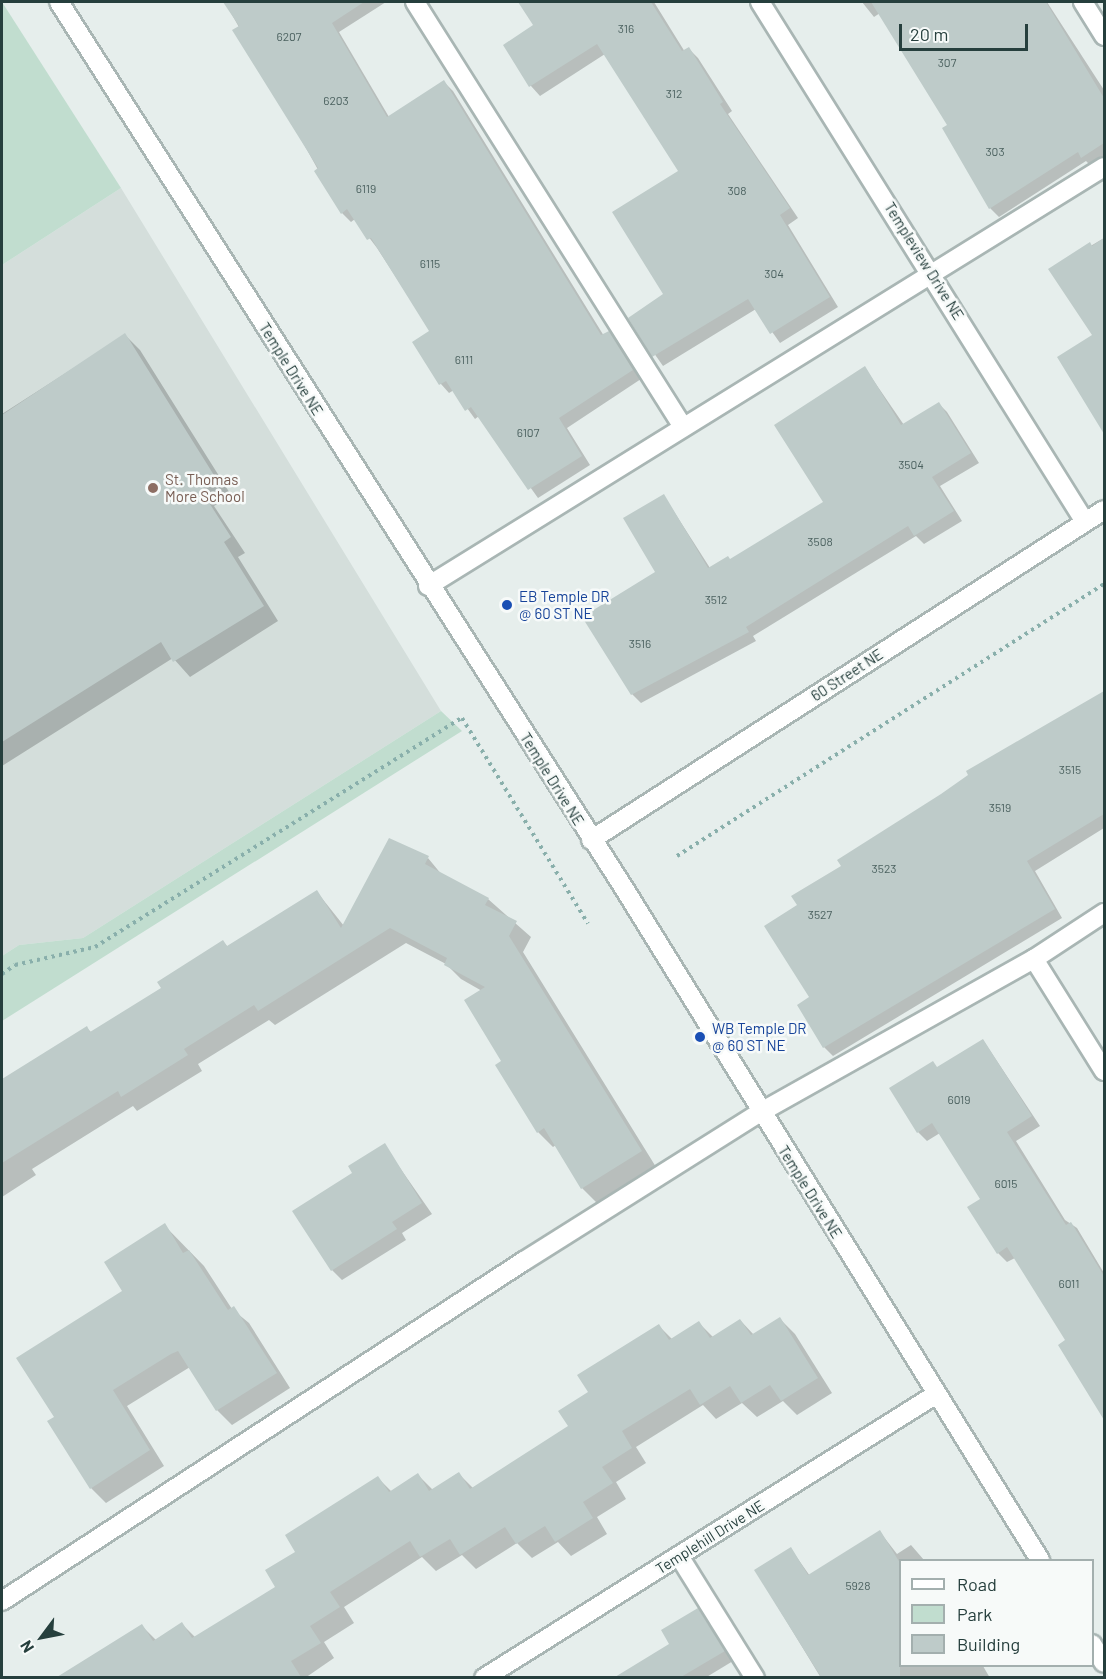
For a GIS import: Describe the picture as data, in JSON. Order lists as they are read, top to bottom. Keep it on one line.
{"streets":{"street":["Templeview Drive NE","Temple Drive NE","60 Street NE","Templehill Drive NE"]},"crossings":[["Templeview Drive NE","60 Street NE"],["Temple Drive NE","60 Street NE"],["Temple Drive NE","Templehill Drive NE"]],"places":["St. Thomas More School","EB Temple DR @ 60 ST NE","WB Temple DR @ 60 ST NE"],"house_numbers":["316","6207","307","312","6203","303","6119","308","6115","304","6111","6107","3504","3508","3512","3516","3515","3519","3523","3527","6019","6015","6011","5928"],"legend":["Road","Park","Building"],"scale_bar":"20 m","north":"bottom left"}
